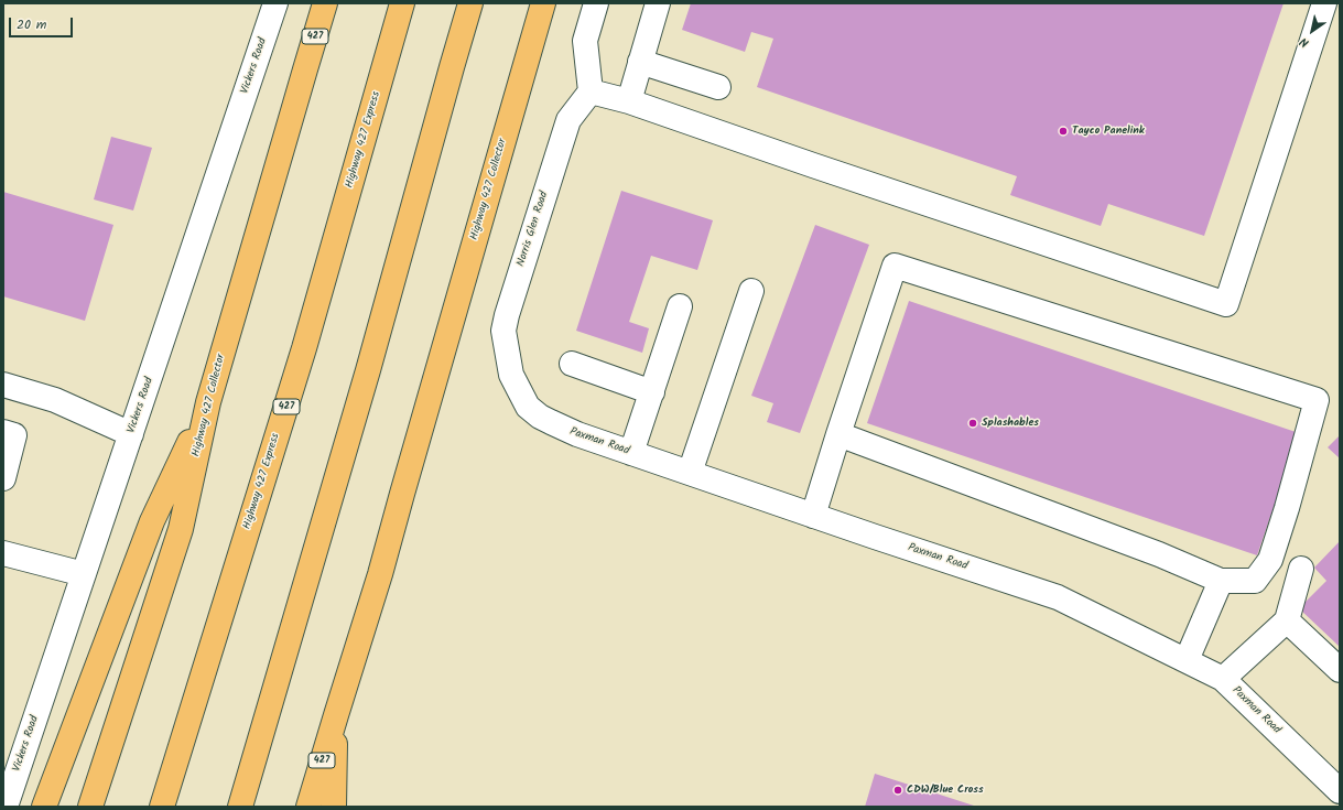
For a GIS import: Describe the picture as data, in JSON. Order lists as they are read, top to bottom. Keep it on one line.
{"streets":{"highway":["427","Highway 427 Express","Highway 427 Collector"],"street":["Vickers Road","Norris Glen Road","Paxman Road"]},"crossings":[["Norris Glen Road","Paxman Road"]],"places":["Tayco Panelink","Splashables","CDW/Blue Cross"],"scale_bar":"20 m","north":"bottom left"}
